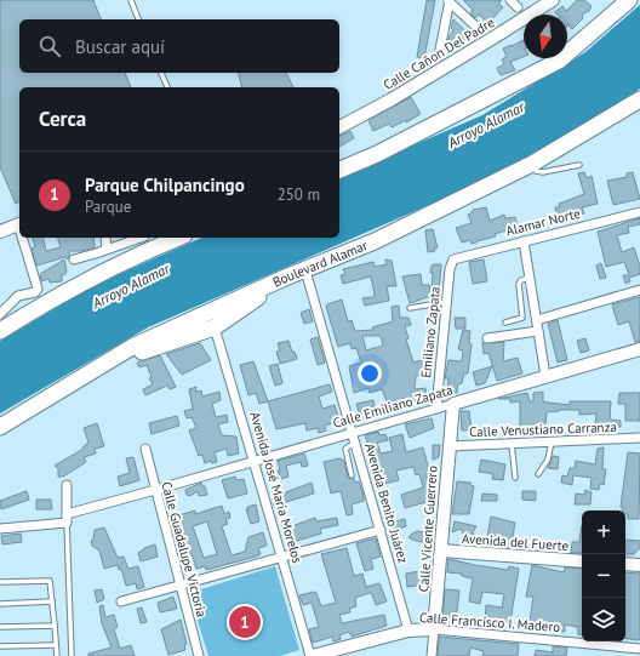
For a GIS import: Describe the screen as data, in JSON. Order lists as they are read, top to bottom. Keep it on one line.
{"streets":{"highway":["Boulevard Alamar"],"street":["Calle Cañon Del Padre","Alamar Norte","Emiliano Zapata","Calle Emiliano Zapata","Calle Venustiano Carranza","Avenida José María Morelos","Avenida Benito Juárez","Calle Vicente Guerrero","Avenida del Fuerte","Calle Guadalupe Victoria","Calle Francisco I. Madero"]},"crossings":[["Alamar Norte","Emiliano Zapata"],["Boulevard Alamar","Avenida Benito Juárez"],["Emiliano Zapata","Calle Emiliano Zapata"],["Calle Emiliano Zapata","Avenida José María Morelos"],["Calle Emiliano Zapata","Avenida Benito Juárez"],["Calle Emiliano Zapata","Calle Vicente Guerrero"],["Calle Emiliano Zapata","Calle Guadalupe Victoria"],["Calle Venustiano Carranza","Calle Vicente Guerrero"],["Avenida José María Morelos","Calle Francisco I. Madero"],["Avenida Benito Juárez","Calle Francisco I. Madero"],["Calle Vicente Guerrero","Avenida del Fuerte"],["Calle Vicente Guerrero","Calle Francisco I. Madero"]],"water":["Arroyo Alamar"],"north":"bottom","page":{"search":"Buscar aquí","heading":"Cerca","list":[{"mark":"1","name":"Parque Chilpancingo","note":"Parque","value":"250 m"}],"map_buttons":["+","−"],"pins":"1"}}
